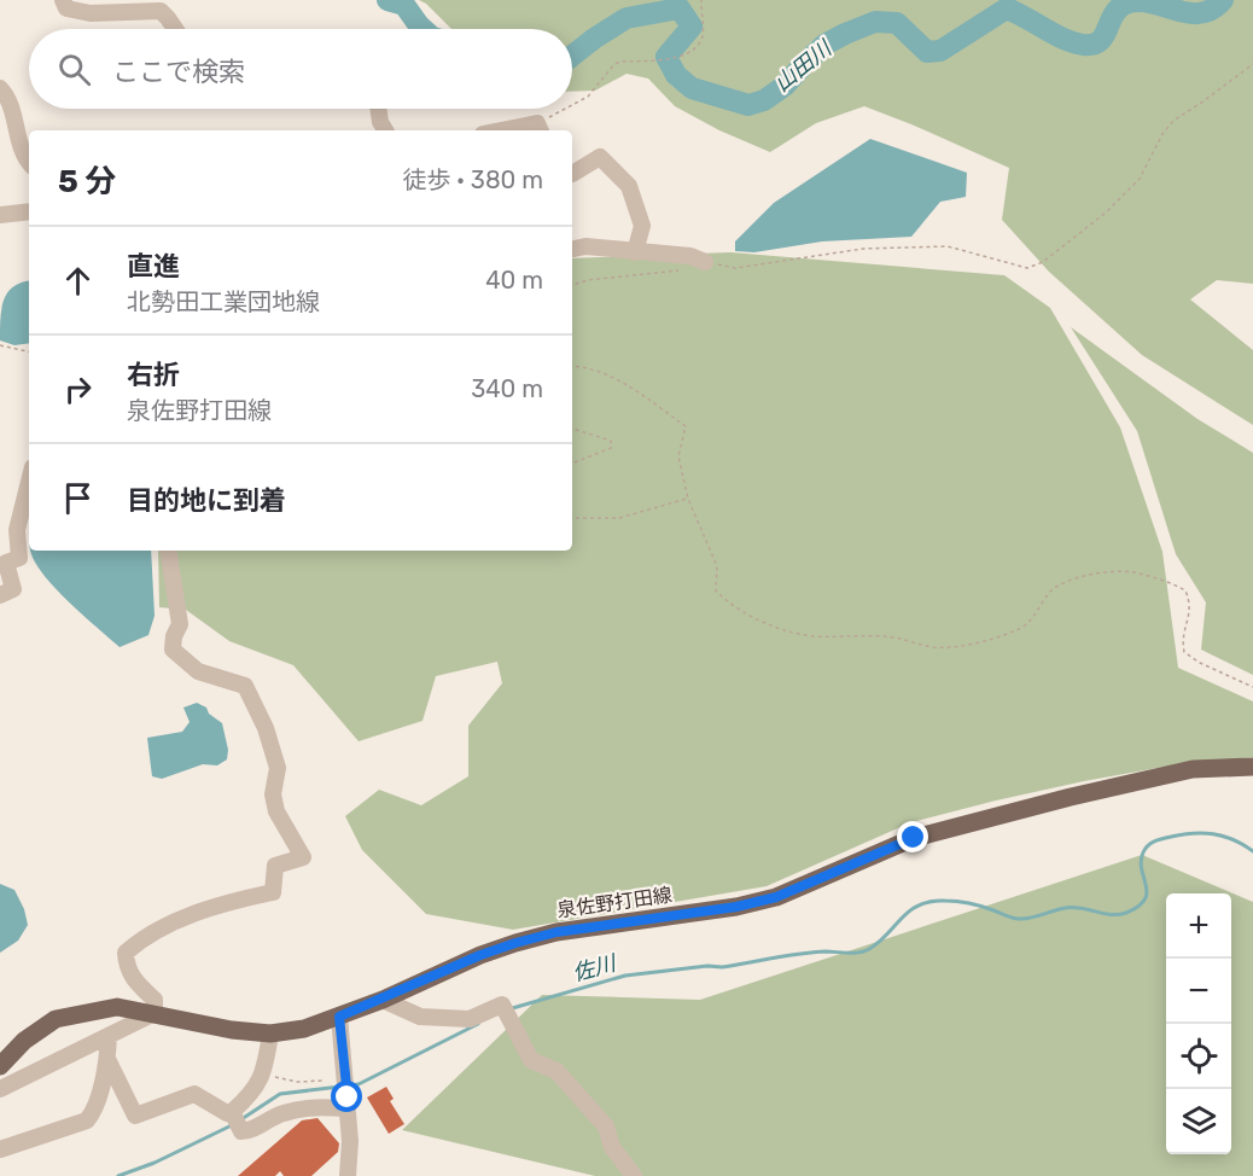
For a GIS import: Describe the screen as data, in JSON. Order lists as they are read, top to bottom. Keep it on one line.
{"streets":{"main road":["泉佐野打田線"]},"water":["山田川","佐川"],"page":{"search":"ここで検索","heading":["5 分","徒歩 · 380 m"],"list":[["直進","北勢田工業団地線","40 m"],["右折","泉佐野打田線","340 m"],"目的地に到着"],"map_buttons":["+","−"]}}
